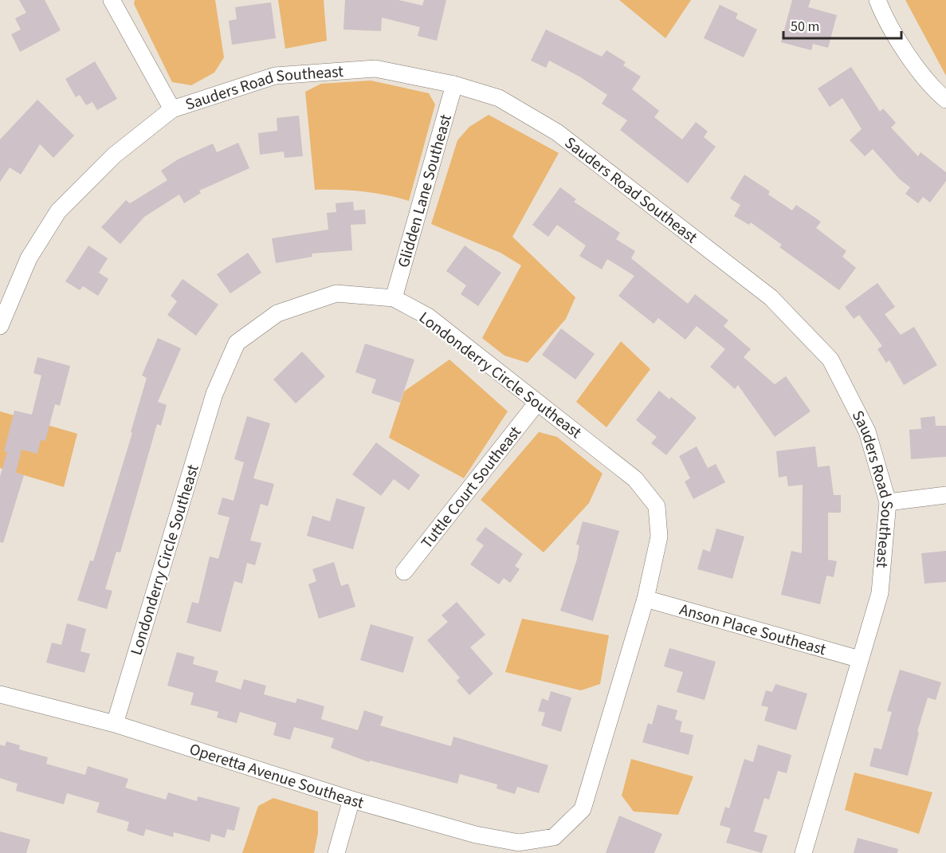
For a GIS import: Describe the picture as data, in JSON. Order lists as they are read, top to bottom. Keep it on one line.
{"streets":{"street":["Sauders Road Southeast","Glidden Lane Southeast","Londonderry Circle Southeast","Tuttle Court Southeast","Anson Place Southeast","Operetta Avenue Southeast"]},"crossings":[["Sauders Road Southeast","Glidden Lane Southeast"],["Sauders Road Southeast","Anson Place Southeast"],["Glidden Lane Southeast","Londonderry Circle Southeast"],["Londonderry Circle Southeast","Tuttle Court Southeast"],["Londonderry Circle Southeast","Anson Place Southeast"],["Londonderry Circle Southeast","Operetta Avenue Southeast"]],"scale_bar":"50 m"}
